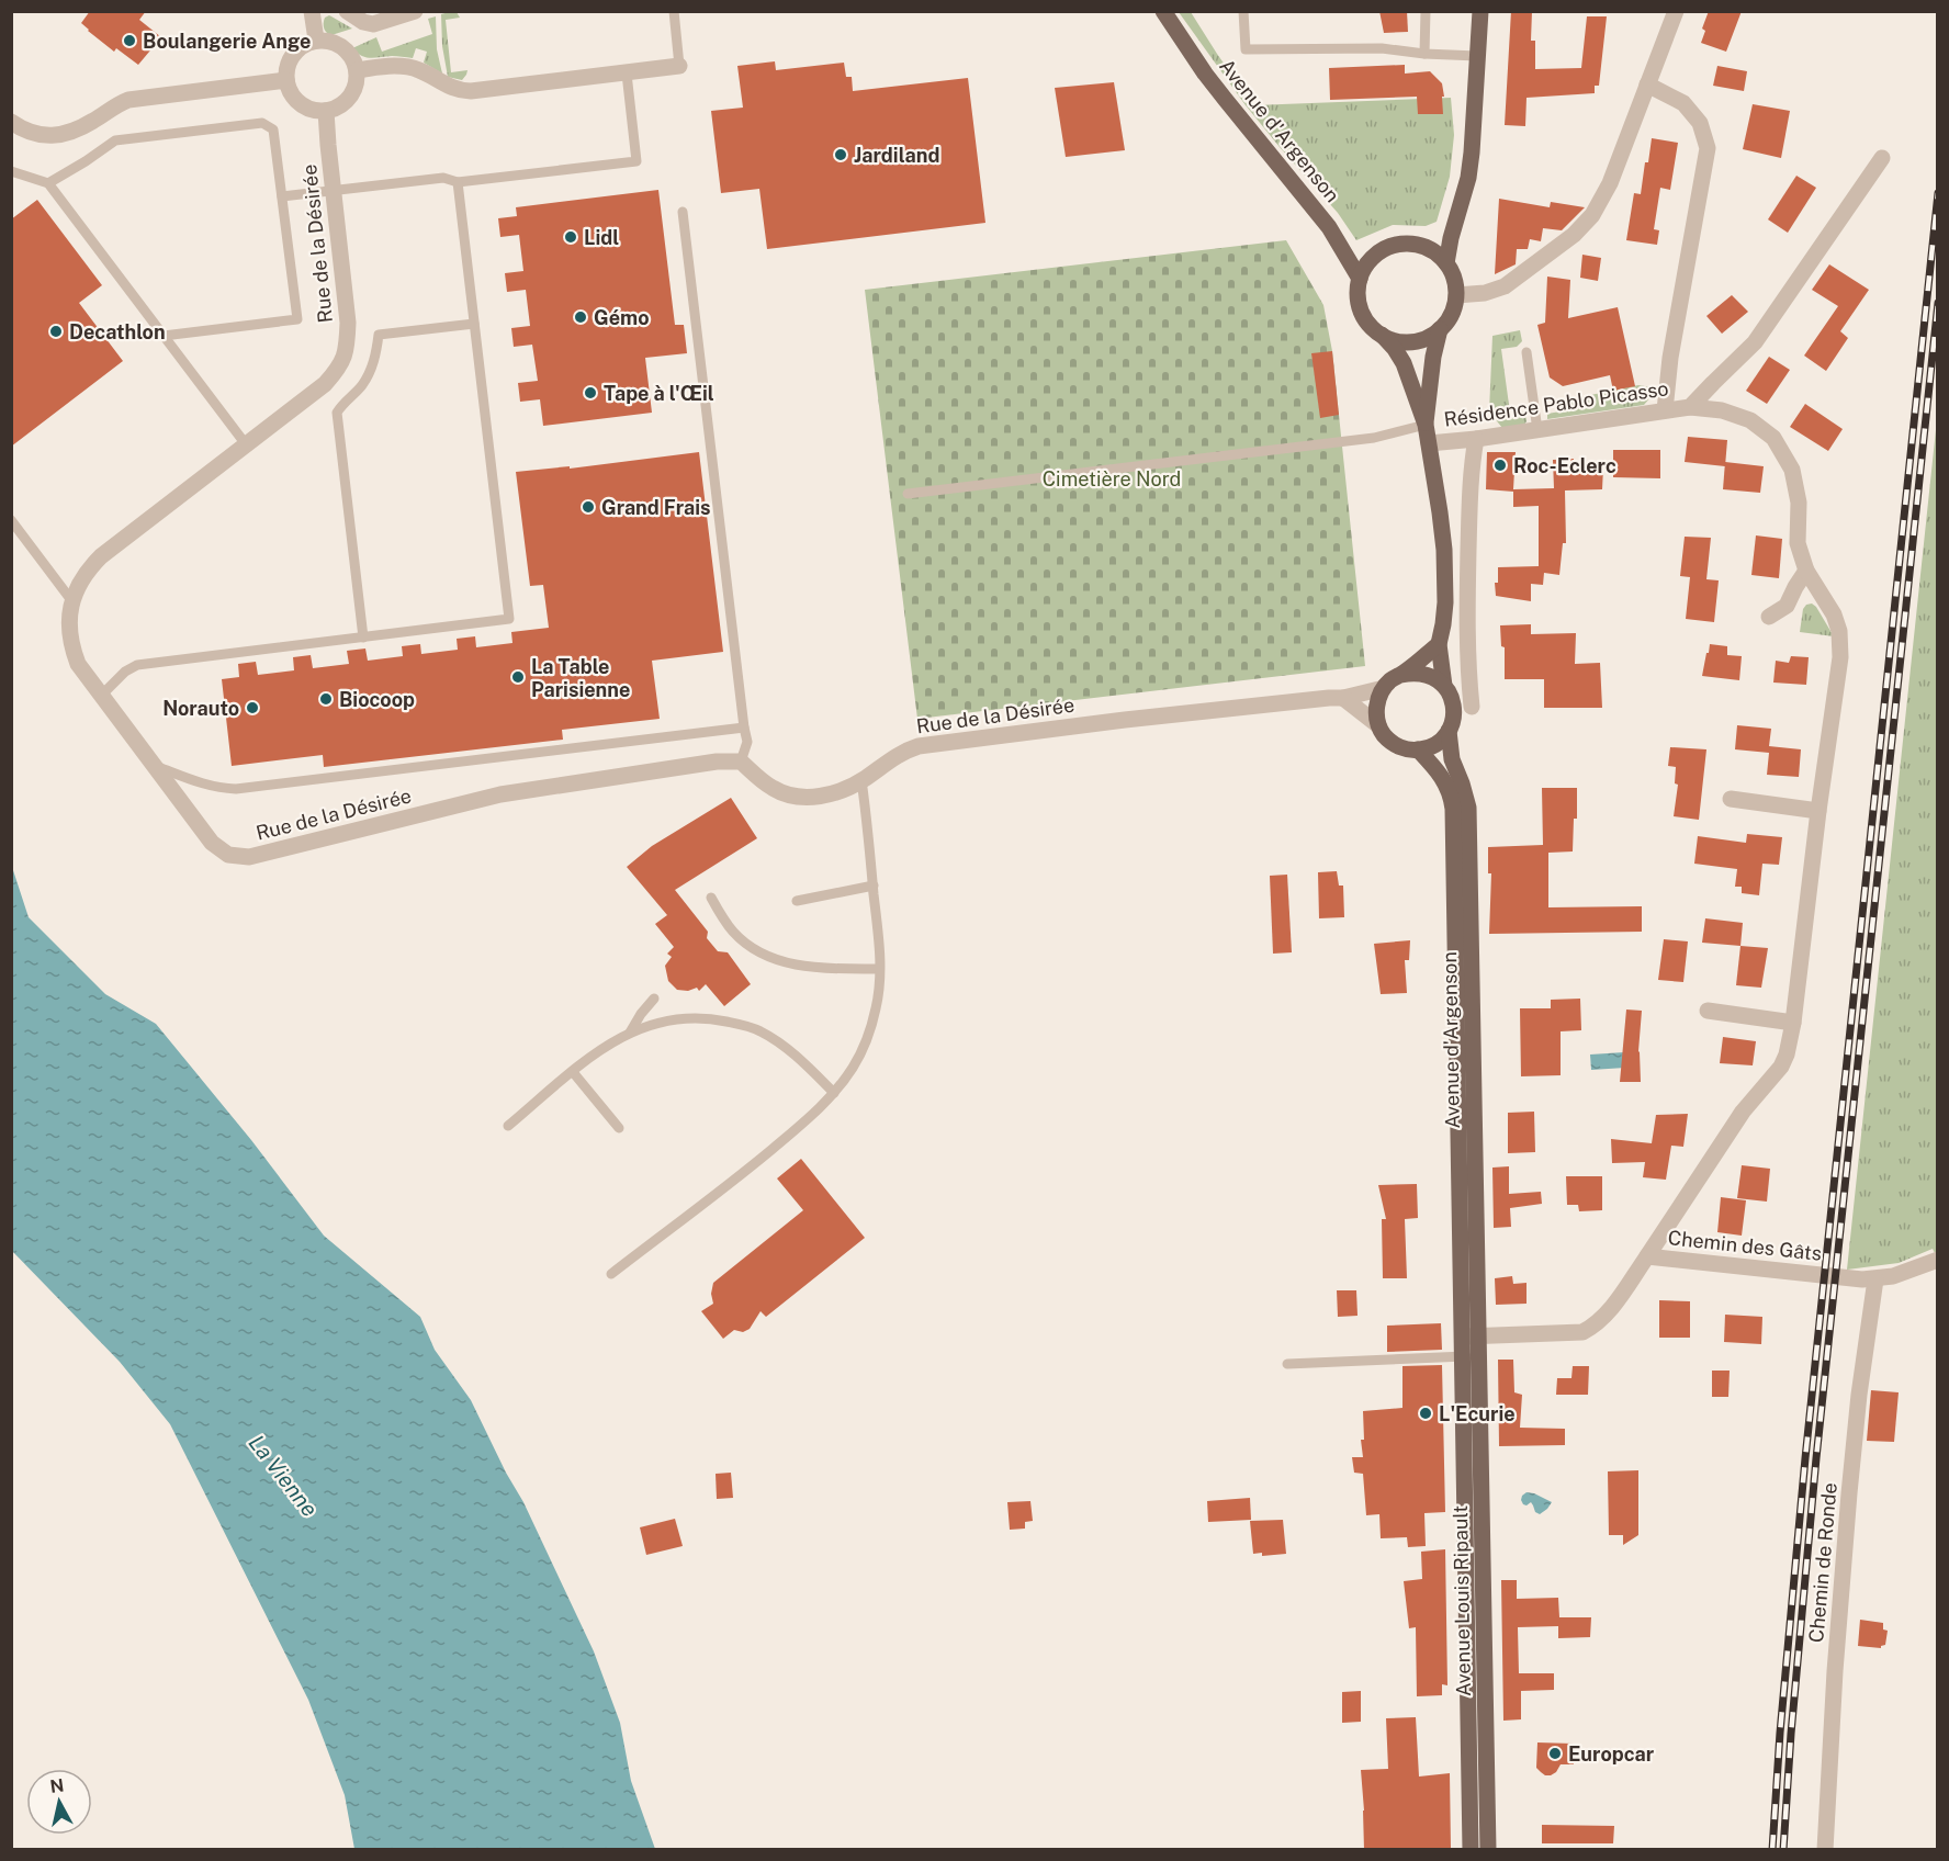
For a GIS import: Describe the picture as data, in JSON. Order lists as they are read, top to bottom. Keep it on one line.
{"streets":{"main road":["Avenue d'Argenson","Avenue Louis Ripault"],"street":["Rue de la Désirée","Résidence Pablo Picasso","Chemin des Gâts","Chemin de Ronde"]},"crossings":[["Avenue d'Argenson","Rue de la Désirée"],["Avenue d'Argenson","Chemin des Gâts"],["Avenue d'Argenson","Avenue Louis Ripault"],["Résidence Pablo Picasso","Chemin des Gâts"],["Chemin des Gâts","Chemin de Ronde"],["Chemin des Gâts","Avenue Louis Ripault"]],"water":["La Vienne"],"parks":["Cimetière Nord"],"places":["Boulangerie Ange","Jardiland","Lidl","Gémo","Decathlon","Tape à l'Œil","Roc-Eclerc","Grand Frais","La Table Parisienne","Biocoop","Norauto","L'Ecurie","Europcar"],"north":"top"}
